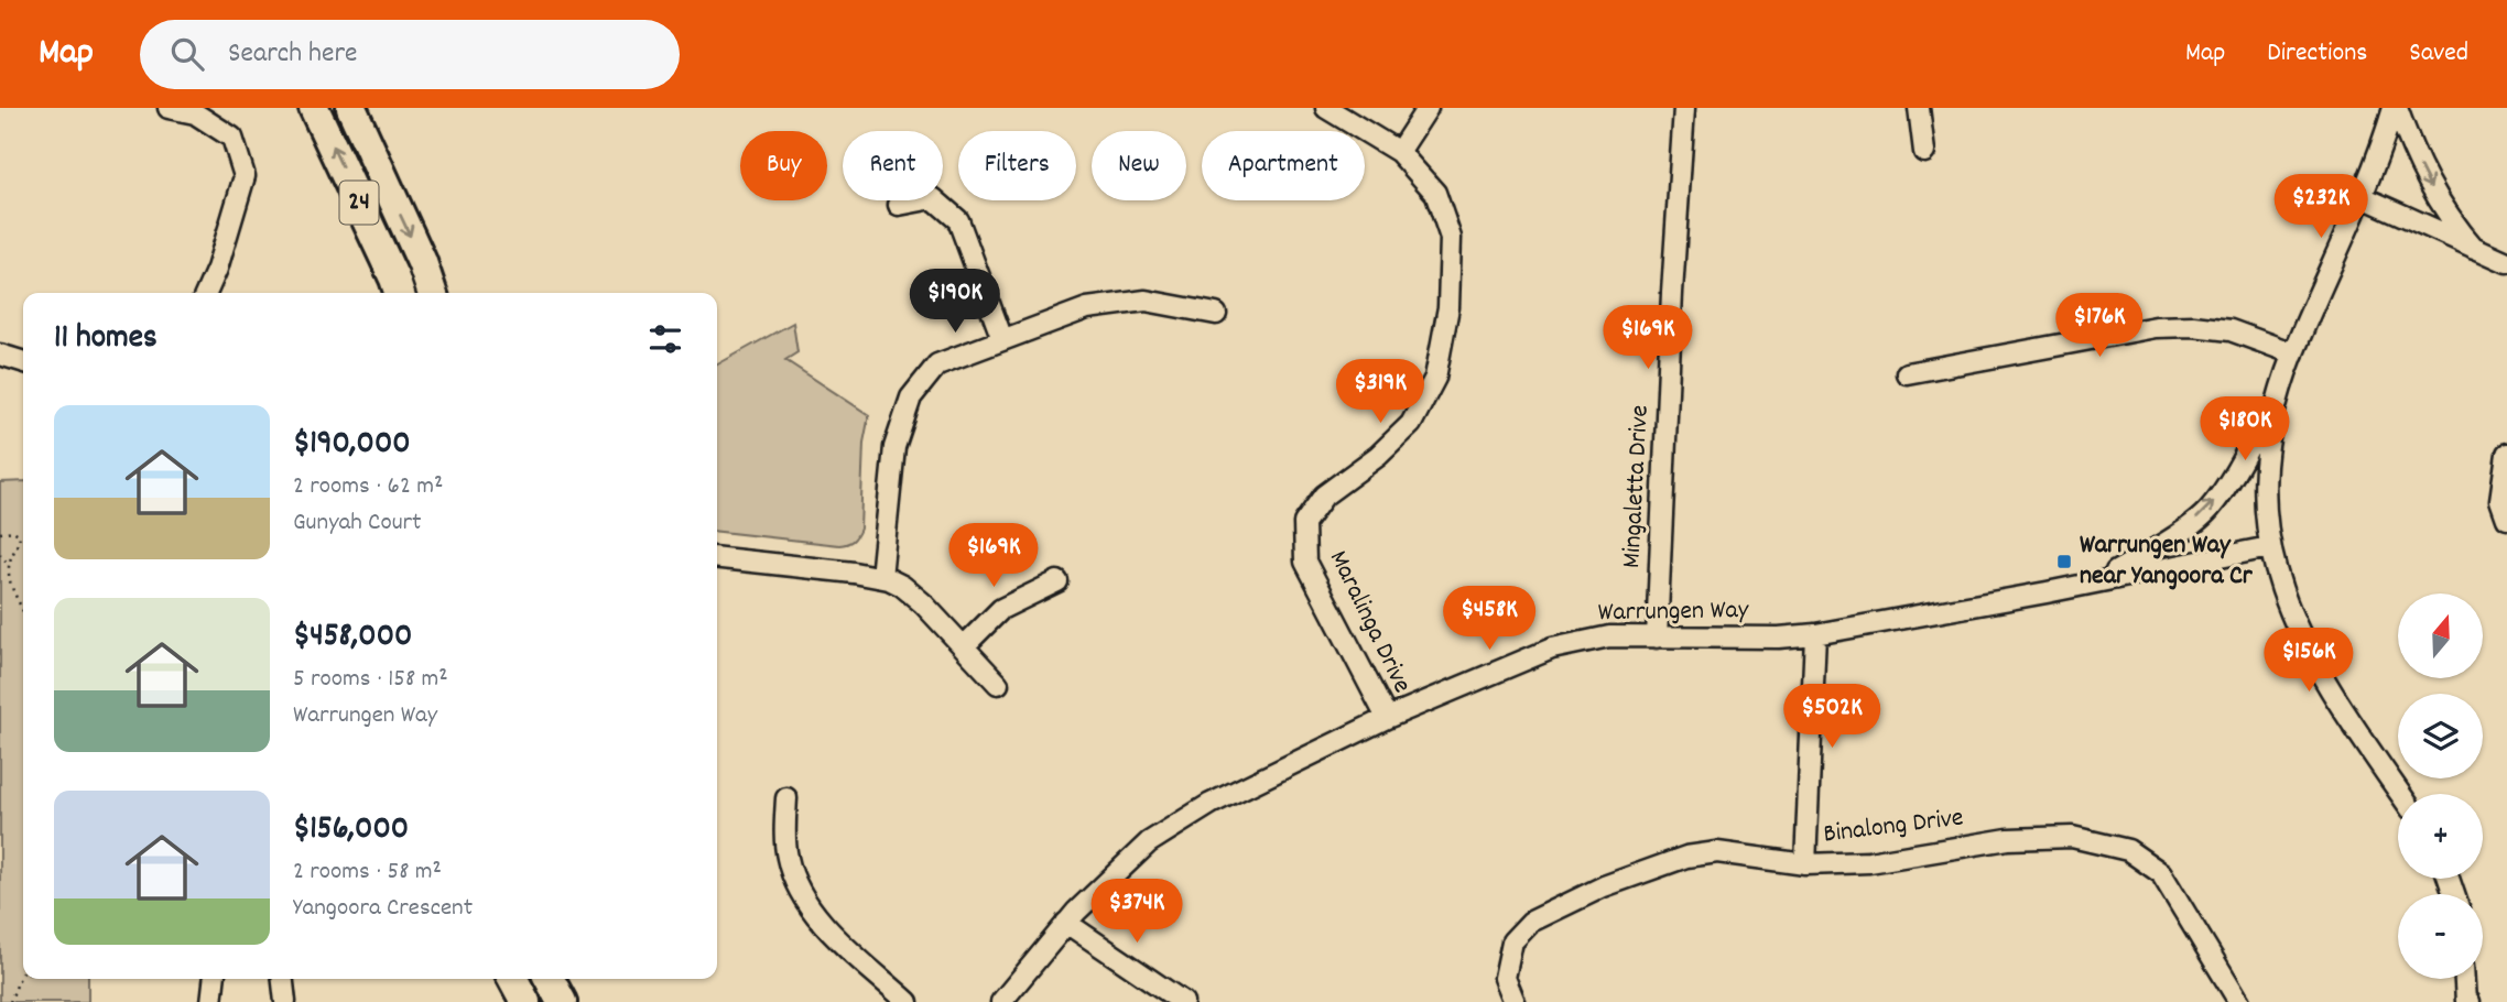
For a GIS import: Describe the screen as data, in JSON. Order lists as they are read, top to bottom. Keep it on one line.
{"streets":{"main road":["24"],"street":["Mingaletta Drive","Warrungen Way","Maralinga Drive","Binalong Drive"]},"crossings":[["Mingaletta Drive","Warrungen Way"],["Warrungen Way","Maralinga Drive"]],"places":{"transit":["Warrungen Way near Yangoora Cr"]},"north":"top","page":{"header":"Map","search":"Search here","nav":["Map","Directions","Saved"],"chip":["Buy","Rent","Filters","New","Apartment"],"price":["$232K","$190K","$176K","$169K","$319K","$180K","$169K","$458K","$156K","$502K","$374K"],"heading":"11 homes","list":[{"name":"$190,000","note":"2 rooms · 62 m² · Gunyah Court"},{"name":"$458,000","note":"5 rooms · 158 m² · Warrungen Way"},{"name":"$156,000","note":"2 rooms · 58 m² · Yangoora Crescent"}],"map_buttons":["+","−"]}}
